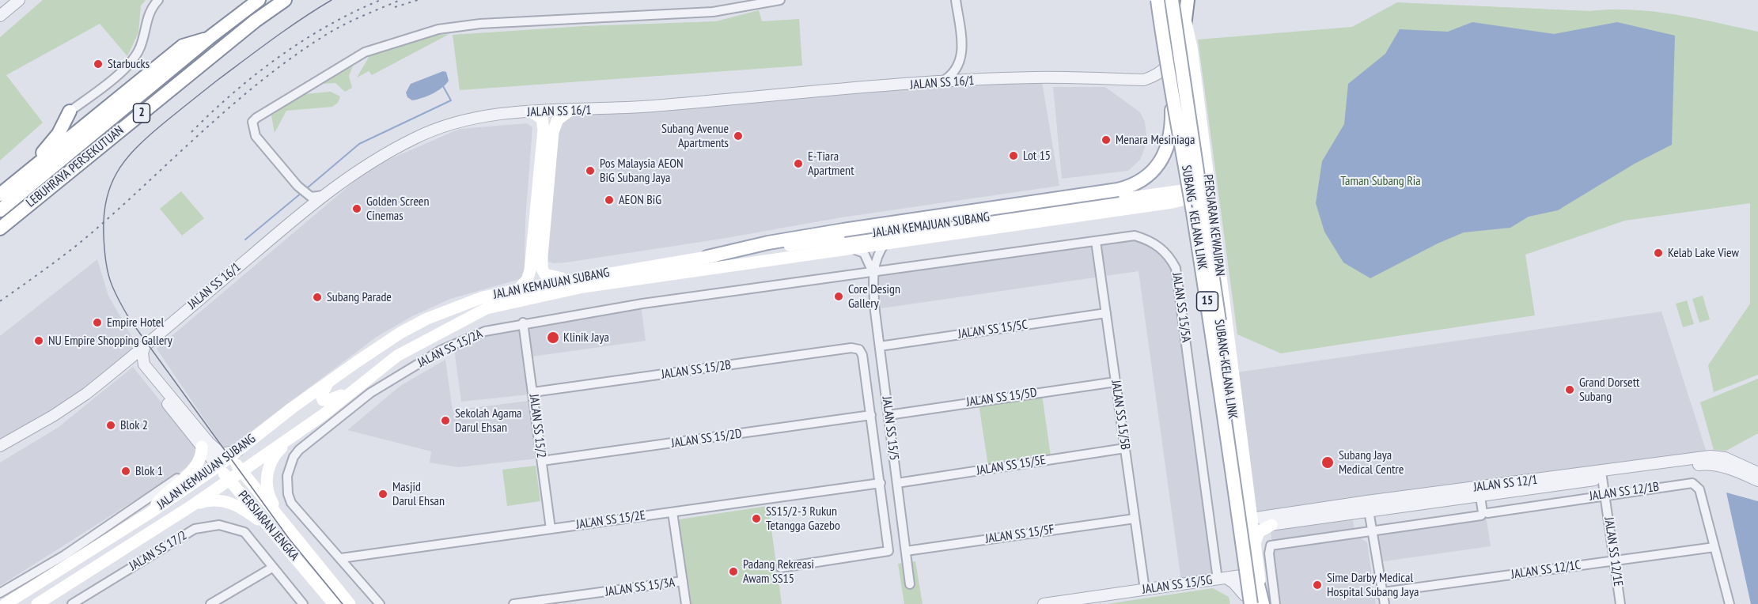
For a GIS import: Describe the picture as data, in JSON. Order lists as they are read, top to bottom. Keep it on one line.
{"streets":{"main road":["2","LEBUHRAYA PERSEKUTUAN","SUBANG - KELANA LINK","JALAN KEMAJUAN SUBANG","PERSIARAN KEWAJIPAN","15","SUBANG-KELANA LINK","PERSIARAN JENGKA"],"street":["JALAN SS 16/1","JALAN SS 15/5A","JALAN SS 15/5C","JALAN SS 15/2A","JALAN SS 15/2B","JALAN SS 15/5D","JALAN SS 15/5B","JALAN SS 15/2","JALAN SS 15/5","JALAN SS 15/2D","JALAN SS 15/5E","JALAN SS 12/1","JALAN SS 12/1B","JALAN SS 15/2E","JALAN SS 15/5F","JALAN SS 17/2","JALAN SS 12/1E","JALAN SS 12/1C","JALAN SS 15/5G","JALAN SS 15/3A"]},"crossings":[["JALAN SS 16/1","PERSIARAN KEWAJIPAN"],["JALAN SS 16/1","PERSIARAN JENGKA"],["SUBANG - KELANA LINK","PERSIARAN KEWAJIPAN"],["SUBANG - KELANA LINK","JALAN SS 15/5G"],["JALAN KEMAJUAN SUBANG","PERSIARAN KEWAJIPAN"],["JALAN KEMAJUAN SUBANG","JALAN SS 15/5"],["JALAN KEMAJUAN SUBANG","PERSIARAN JENGKA"],["PERSIARAN KEWAJIPAN","JALAN SS 12/1"],["PERSIARAN KEWAJIPAN","JALAN SS 15/5G"],["15","SUBANG-KELANA LINK"],["JALAN SS 15/5A","JALAN SS 15/2A"],["JALAN SS 15/5A","JALAN SS 15/5B"],["JALAN SS 15/5A","JALAN SS 15/5"],["JALAN SS 15/5A","JALAN SS 15/5G"],["JALAN SS 15/5C","JALAN SS 15/5B"],["JALAN SS 15/5C","JALAN SS 15/5"],["JALAN SS 15/2A","JALAN SS 15/2"],["JALAN SS 15/2A","JALAN SS 15/5"],["JALAN SS 15/2A","JALAN SS 15/2E"],["JALAN SS 15/2B","JALAN SS 15/2"],["JALAN SS 15/2B","JALAN SS 15/2D"],["JALAN SS 15/5D","JALAN SS 15/5B"],["JALAN SS 15/5D","JALAN SS 15/5"],["JALAN SS 15/5B","JALAN SS 15/5E"],["JALAN SS 15/5B","JALAN SS 15/5F"],["JALAN SS 15/5B","JALAN SS 15/5G"],["JALAN SS 15/2","JALAN SS 15/2D"],["JALAN SS 15/2","JALAN SS 15/2E"],["JALAN SS 15/5","JALAN SS 15/5E"],["JALAN SS 15/5","JALAN SS 15/5F"],["JALAN SS 12/1","JALAN SS 12/1E"],["JALAN SS 12/1B","JALAN SS 12/1E"],["JALAN SS 12/1B","JALAN SS 12/1C"],["JALAN SS 12/1E","JALAN SS 12/1C"]],"parks":["Taman Subang Ria"],"places":["Starbucks","Subang Avenue Apartments","Menara Mesiniaga","Lot 15","E-Tiara Apartment","Pos Malaysia AEON BiG Subang Jaya","AEON BiG","Golden Screen Cinemas","Kelab Lake View","Core Design Gallery","Subang Parade","Empire Hotel","Klinik Jaya","NU Empire Shopping Gallery","Grand Dorsett Subang","Sekolah Agama Darul Ehsan","Blok 2","Subang Jaya Medical Centre","Blok 1","Masjid Darul Ehsan","SS15/2-3 Rukun Tetangga Gazebo","Padang Rekreasi Awam SS15","Sime Darby Medical Hospital Subang Jaya"]}
